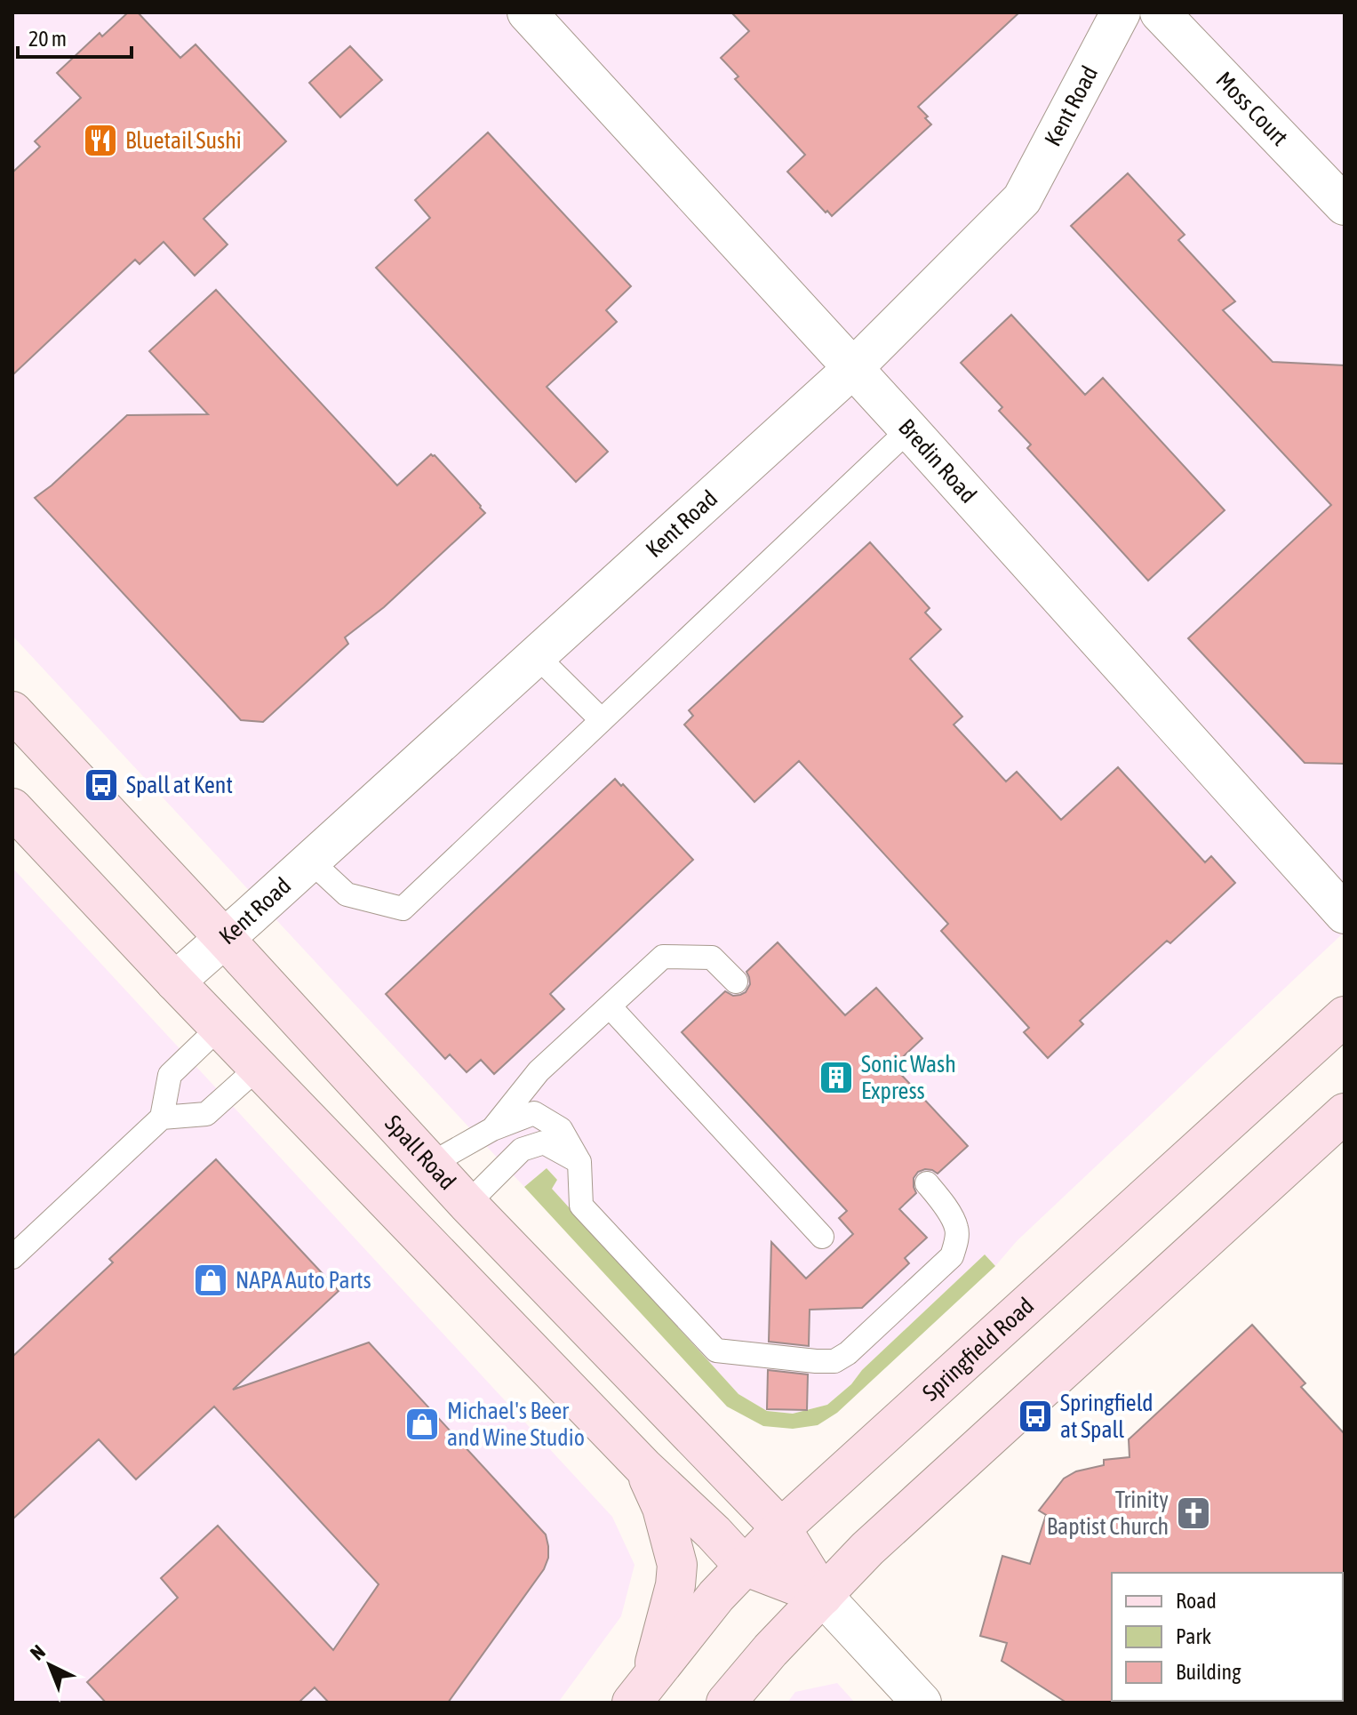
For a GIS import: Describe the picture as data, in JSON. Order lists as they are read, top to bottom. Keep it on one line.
{"streets":{"main road":["Spall Road","Springfield Road"],"street":["Kent Road","Moss Court","Bredin Road"]},"crossings":[["Kent Road","Bredin Road"],["Kent Road","Spall Road"],["Spall Road","Springfield Road"]],"places":{"restaurant":["Bluetail Sushi"],"bus stop":["Spall at Kent","Springfield at Spall"],"building":["Sonic Wash Express"],"shop":["NAPA Auto Parts","Michael's Beer and Wine Studio"],"church":["Trinity Baptist Church"]},"legend":["Road","Park","Building"],"scale_bar":"20 m","north":"top left"}
